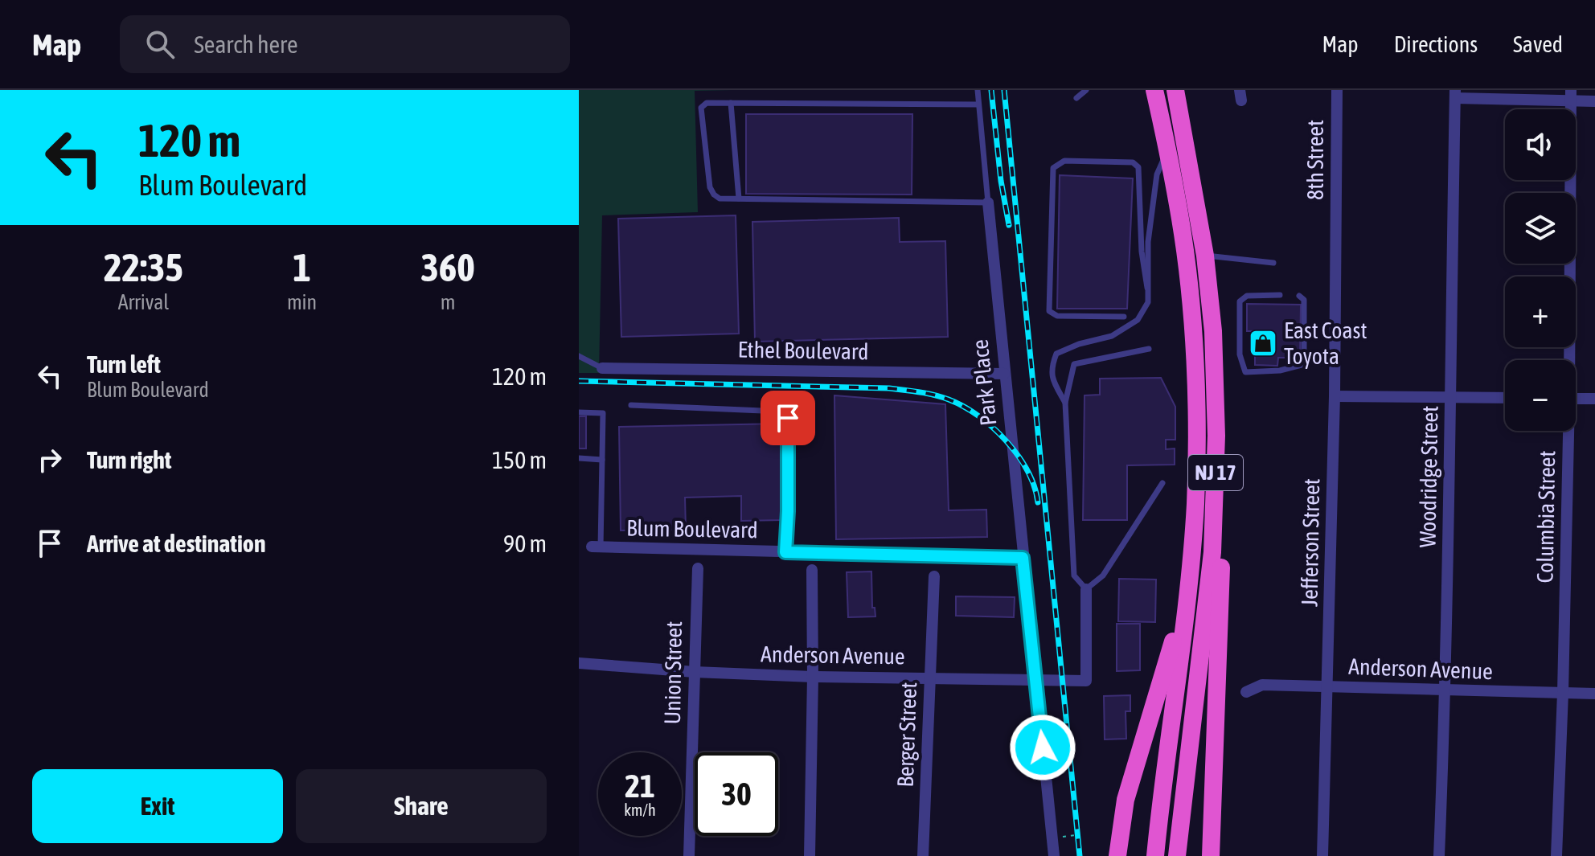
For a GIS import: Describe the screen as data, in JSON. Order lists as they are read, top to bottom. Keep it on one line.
{"streets":{"highway":["NJ 17"],"street":["8th Street","Ethel Boulevard","Park Place","Woodridge Street","Columbia Street","Blum Boulevard","Jefferson Street","Anderson Avenue","Union Street","Berger Street"]},"crossings":[["8th Street","Jefferson Street"],["Ethel Boulevard","Park Place"],["Park Place","Blum Boulevard"],["Park Place","Anderson Avenue"],["Woodridge Street","Anderson Avenue"],["Columbia Street","Anderson Avenue"],["Jefferson Street","Anderson Avenue"],["Anderson Avenue","Union Street"],["Anderson Avenue","Berger Street"]],"places":{"shop":["East Coast Toyota"]},"page":{"header":"Map","search":"Search here","nav":["Map","Directions","Saved"],"turn":["120 m","Blum Boulevard"],"map_buttons":["+","−"],"eta":["22:35","Arrival","1","min","360","m"],"list":[{"name":"Turn left","note":"Blum Boulevard","value":"120 m"},{"name":"Turn right","value":"150 m"},{"name":"Arrive at destination","value":"90 m"}],"speed":"21 km/h","limit":"30","buttons":["Exit","Share"]}}
